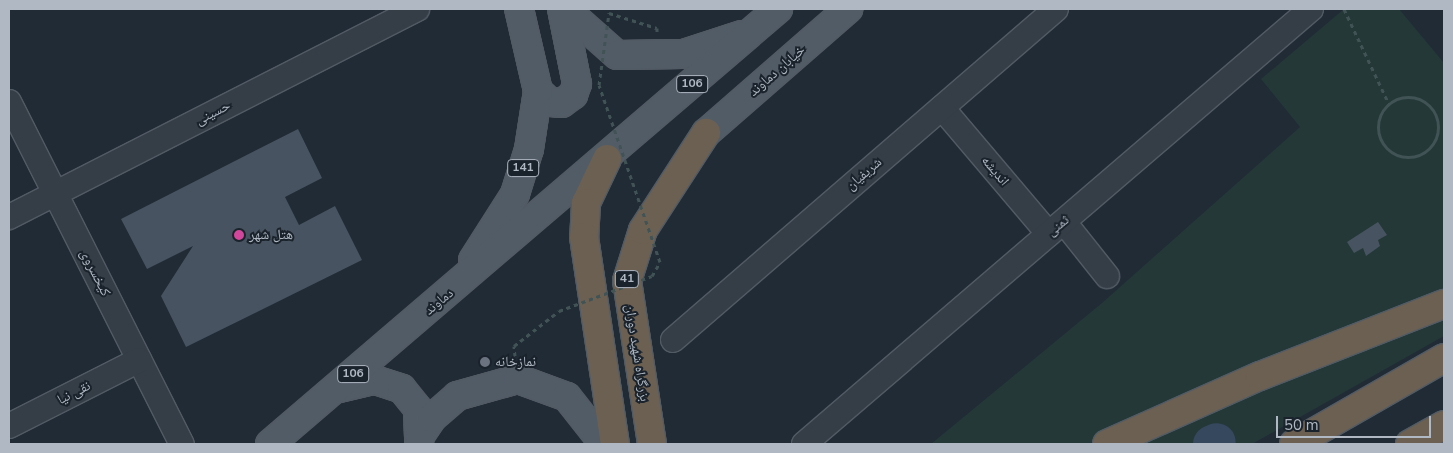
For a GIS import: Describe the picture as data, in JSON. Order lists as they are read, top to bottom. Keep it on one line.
{"streets":{"highway":["41","بزرگراه شهید دوران"],"main road":["خیابان دماوند","106","141","دماوند"],"street":["حسینی","اندیشه","شریفیان","ثمنی","کیخسروی","نقی نیا"]},"crossings":[["خیابان دماوند","بزرگراه شهید دوران"],["106","دماوند"],["حسینی","کیخسروی"],["141","دماوند"],["اندیشه","شریفیان"],["اندیشه","ثمنی"],["کیخسروی","نقی نیا"]],"places":["هتل شهر","نمازخانه"],"scale_bar":"50 m"}
